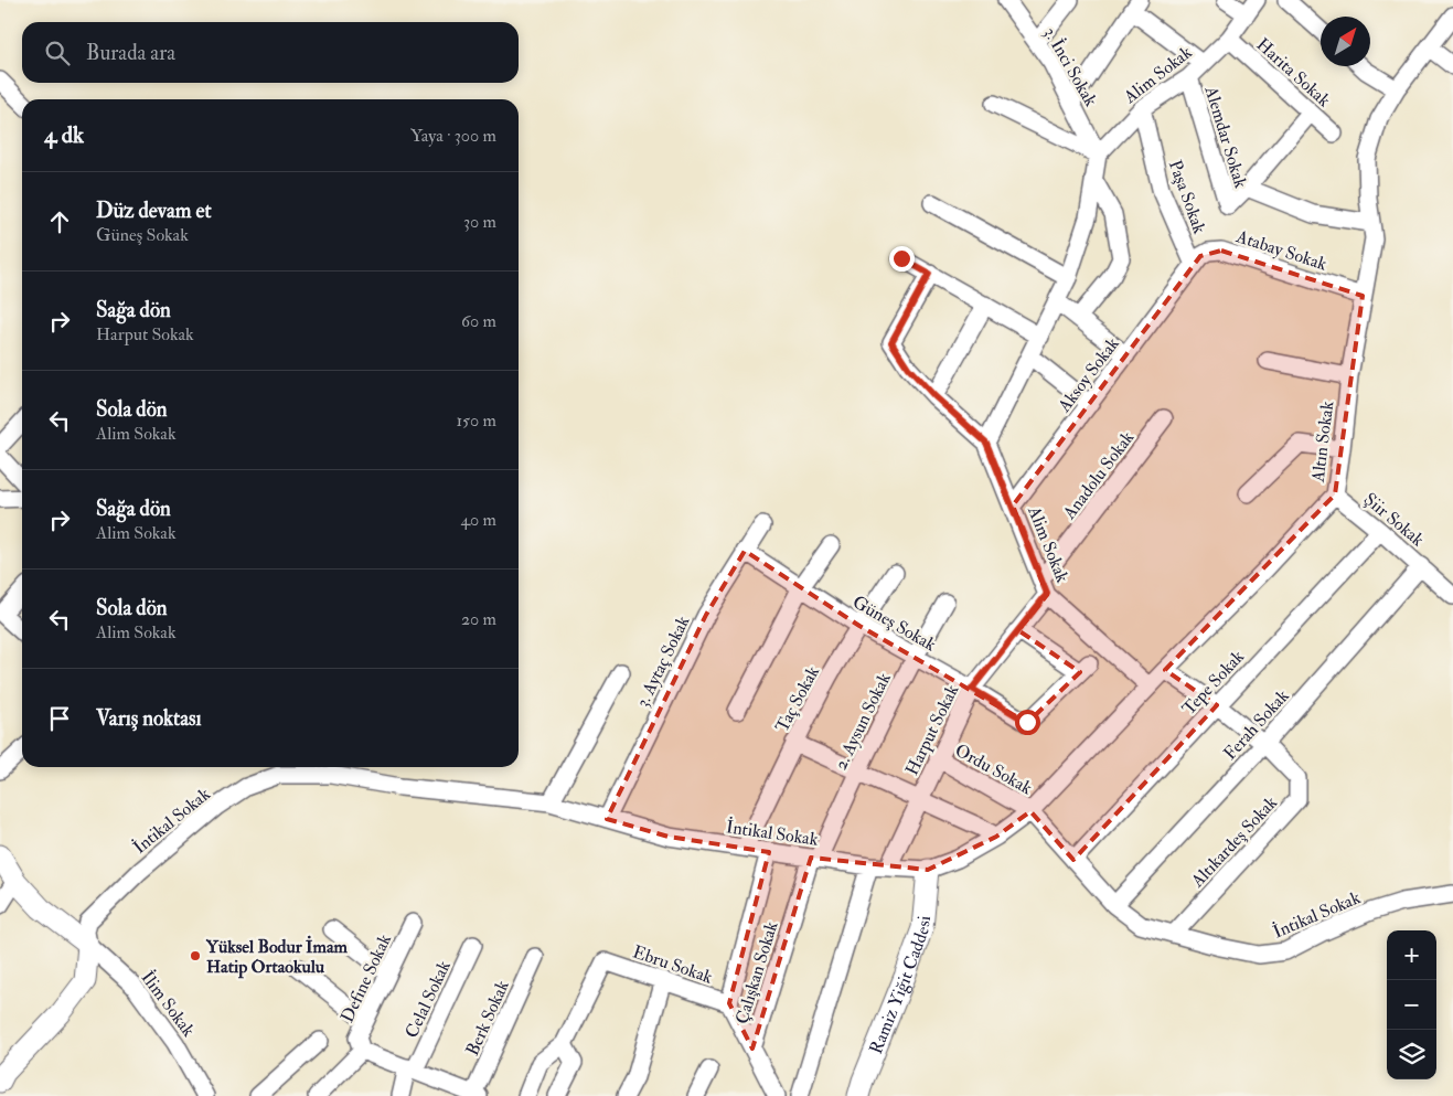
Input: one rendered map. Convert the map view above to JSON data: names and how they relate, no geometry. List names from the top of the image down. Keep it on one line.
{"streets":{"main road":["Ramiz Yiğit Caddesi"],"street":["3. İnci Sokak","Harita Sokak","Alim Sokak","Alemdar Sokak","Paşa Sokak","Atabay Sokak","Aksoy Sokak","Altın Sokak","Anadolu Sokak","Şiir Sokak","Güneş Sokak","3. Aytaç Sokak","Tepe Sokak","Taç Sokak","2. Aysun Sokak","Ferah Sokak","Harput Sokak","Ordu Sokak","İntikal Sokak","Altıkardeş Sokak","Ebru Sokak","Çalışkan Sokak","Define Sokak","Celal Sokak","İlim Sokak","Berk Sokak"]},"crossings":[["3. İnci Sokak","Alim Sokak"],["Harita Sokak","Alim Sokak"],["Alim Sokak","Alemdar Sokak"],["Alim Sokak","Paşa Sokak"],["Alim Sokak","Aksoy Sokak"],["Alim Sokak","Altın Sokak"],["Alim Sokak","Anadolu Sokak"],["Alim Sokak","Harput Sokak"],["Paşa Sokak","Atabay Sokak"],["Paşa Sokak","Aksoy Sokak"],["Atabay Sokak","Aksoy Sokak"],["Atabay Sokak","Altın Sokak"],["Altın Sokak","Şiir Sokak"],["Altın Sokak","Ordu Sokak"],["Altın Sokak","İntikal Sokak"],["Altın Sokak","Altıkardeş Sokak"],["Anadolu Sokak","Harput Sokak"],["Şiir Sokak","Tepe Sokak"],["Şiir Sokak","Ferah Sokak"],["Güneş Sokak","3. Aytaç Sokak"],["Güneş Sokak","Taç Sokak"],["Güneş Sokak","2. Aysun Sokak"],["Güneş Sokak","Harput Sokak"],["3. Aytaç Sokak","İntikal Sokak"],["Tepe Sokak","İntikal Sokak"],["Tepe Sokak","Altıkardeş Sokak"],["Taç Sokak","İntikal Sokak"],["2. Aysun Sokak","İntikal Sokak"],["2. Aysun Sokak","Çalışkan Sokak"],["Ferah Sokak","İntikal Sokak"],["Ferah Sokak","Altıkardeş Sokak"],["Harput Sokak","Ordu Sokak"],["Harput Sokak","İntikal Sokak"],["Ordu Sokak","İntikal Sokak"],["İntikal Sokak","Altıkardeş Sokak"],["İntikal Sokak","Çalışkan Sokak"],["İntikal Sokak","Ramiz Yiğit Caddesi"],["İntikal Sokak","İlim Sokak"]],"places":["Yüksel Bodur İmam Hatip Ortaokulu"],"north":"top right","page":{"search":"Burada ara","heading":["4 dk","Yaya · 300 m"],"list":[["Düz devam et","Güneş Sokak","30 m"],["Sağa dön","Harput Sokak","60 m"],["Sola dön","Alim Sokak","150 m"],["Sağa dön","Alim Sokak","40 m"],["Sola dön","Alim Sokak","20 m"],"Varış noktası"],"map_buttons":["+","−"]}}
